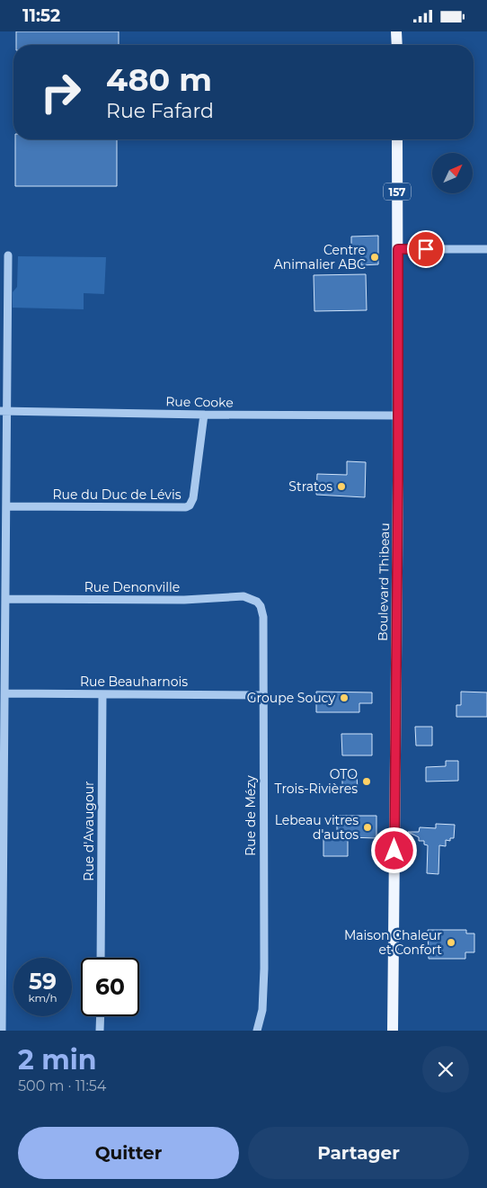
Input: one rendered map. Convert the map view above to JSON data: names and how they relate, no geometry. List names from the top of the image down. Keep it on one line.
{"streets":{"main road":["157","Boulevard Thibeau"],"street":["Rue Cooke","Rue du Duc de Lévis","Rue Denonville","Rue Beauharnois","Rue de Mézy","Rue d'Avaugour"]},"crossings":[["Rue Cooke","Rue du Duc de Lévis"],["Rue Cooke","Boulevard Thibeau"],["Rue Denonville","Rue de Mézy"],["Rue Beauharnois","Rue de Mézy"],["Rue Beauharnois","Rue d'Avaugour"]],"places":["Centre Animalier ABC","Stratos","Groupe Soucy","OTO Trois-Rivières","Lebeau vitres d'autos","Maison Chaleur et Confort"],"north":"top right","page":{"status":"11:52","turn":["480 m","Rue Fafard"],"speed":"59 km/h","limit":"60","heading":["2 min","500 m · 11:54"],"buttons":["Quitter","Partager"]}}
